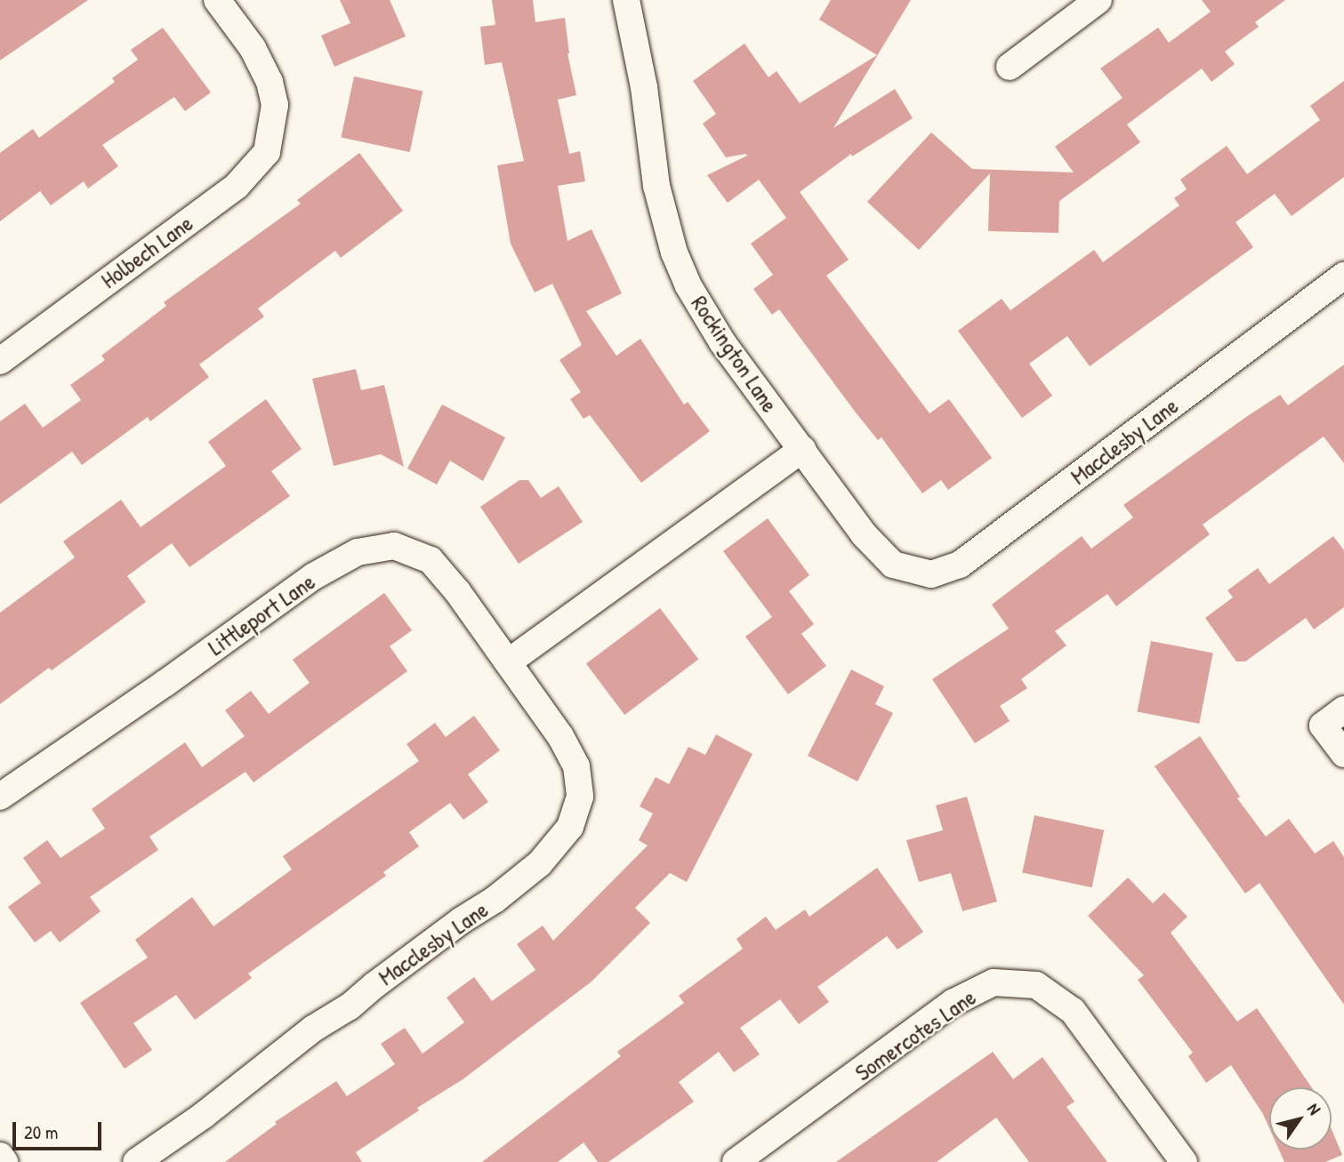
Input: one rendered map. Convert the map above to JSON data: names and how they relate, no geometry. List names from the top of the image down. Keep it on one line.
{"streets":{"street":["Holbech Lane","Rockington Lane","Macclesby Lane","Littleport Lane","Somercotes Lane"]},"crossings":[["Rockington Lane","Macclesby Lane"],["Macclesby Lane","Littleport Lane"]],"scale_bar":"20 m","north":"top right"}
